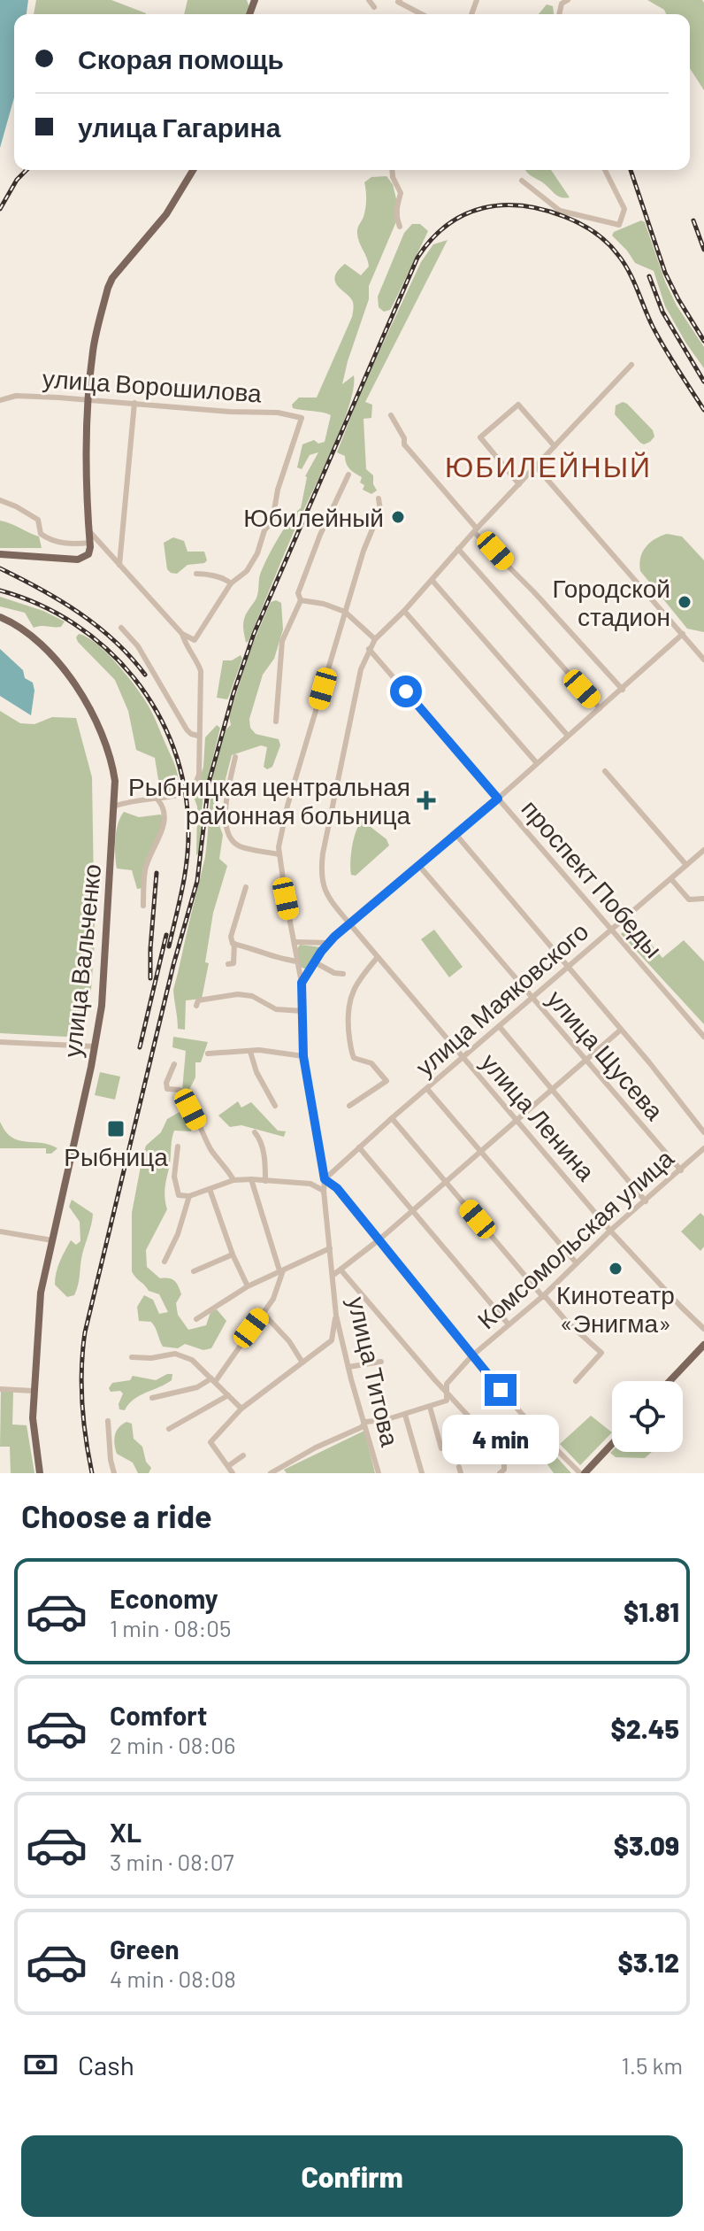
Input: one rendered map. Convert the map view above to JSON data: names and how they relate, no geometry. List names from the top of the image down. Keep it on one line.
{"streets":{"main road":["улица Вальченко"],"street":["улица Ворошилова","проспект Победы","улица Маяковского","улица Щусева","улица Ленина","Комсомольская улица","улица Титова"]},"crossings":[["проспект Победы","улица Маяковского"],["проспект Победы","улица Ленина"],["улица Маяковского","улица Щусева"],["улица Маяковского","улица Ленина"],["улица Маяковского","улица Титова"],["улица Щусева","Комсомольская улица"],["улица Ленина","Комсомольская улица"]],"districts":["ЮБИЛЕЙНЫЙ"],"places":{"other":["Юбилейный","Городской стадион","Кинотеатр «Энигма»"],"health":["Рыбницкая центральная районная больница"],"transit":["Рыбница"]},"page":{"banner":["Скорая помощь","улица Гагарина"],"bubble":"4 min","heading":"Choose a ride","list":[{"name":"Economy","note":"1 min · 08:05","value":"$1.81"},{"name":"Comfort","note":"2 min · 08:06","value":"$2.45"},{"name":"XL","note":"3 min · 08:07","value":"$3.09"},{"name":"Green","note":"4 min · 08:08","value":"$3.12"}],"pay":["Cash","1.5 km"],"buttons":"Confirm"}}
